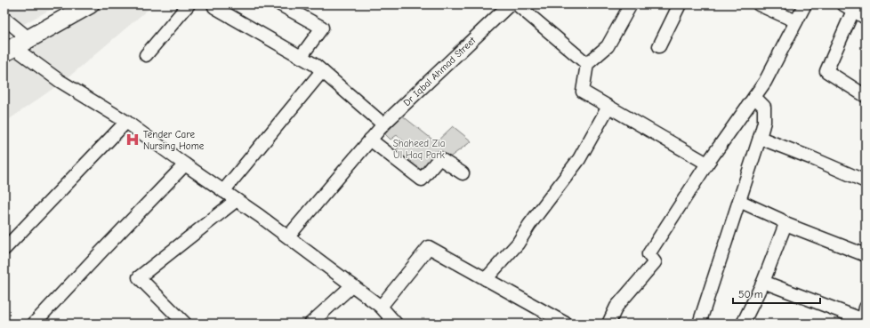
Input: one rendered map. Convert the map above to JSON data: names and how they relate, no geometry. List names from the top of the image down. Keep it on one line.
{"streets":{"street":["Dr Iqbal Ahmad Street"]},"parks":["Shaheed Zia Ul Haq Park"],"places":{"hospital":["Tender Care Nursing Home"]},"scale_bar":"50 m"}
